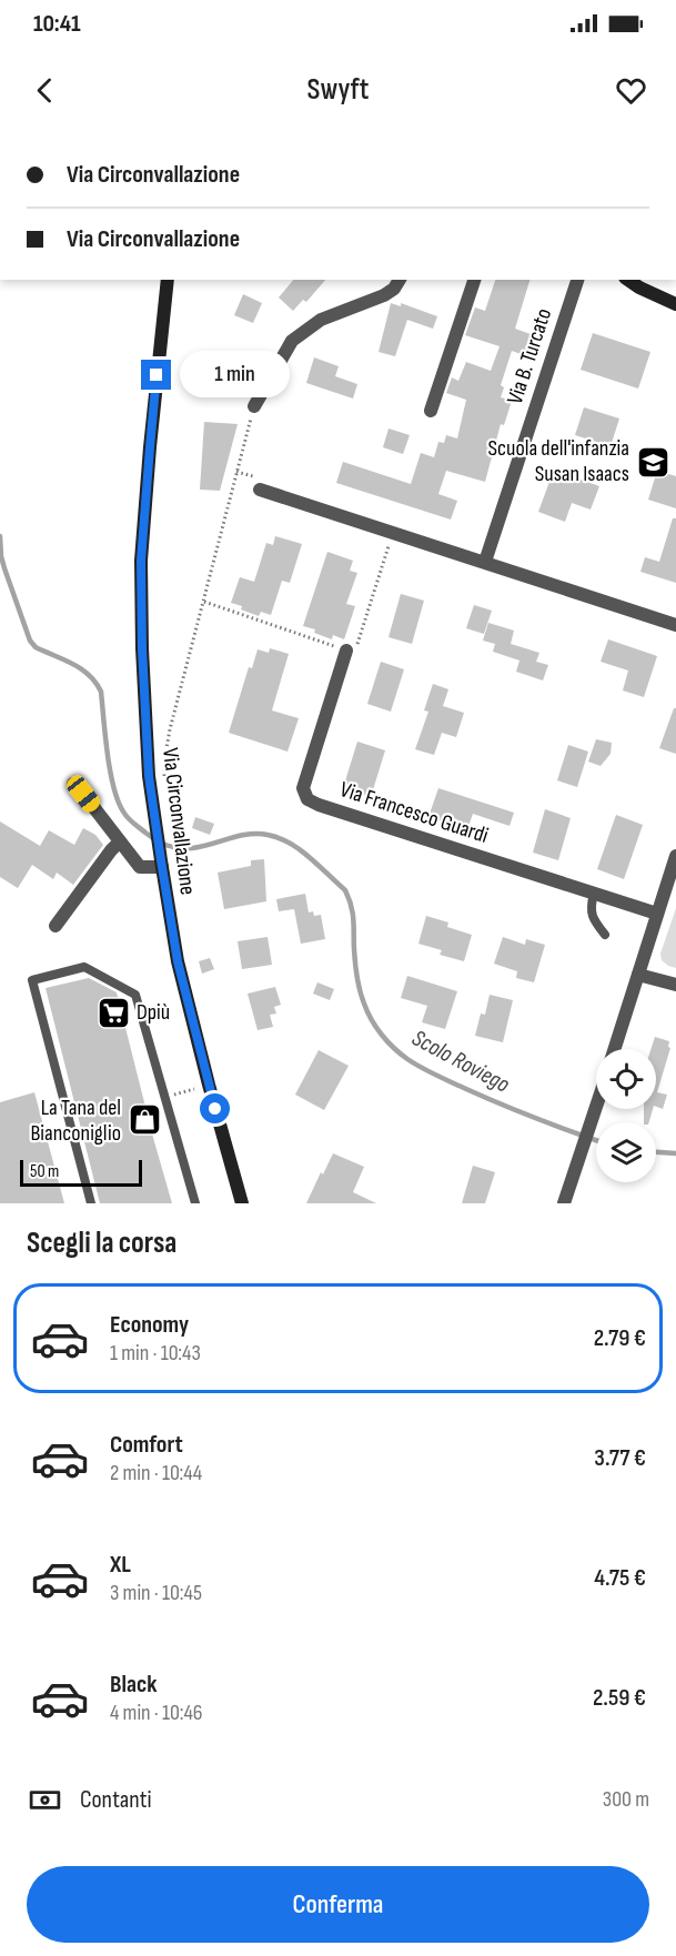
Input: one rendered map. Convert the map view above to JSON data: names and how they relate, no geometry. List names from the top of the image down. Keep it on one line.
{"streets":{"main road":["Via Circonvallazione"],"street":["Via B. Turcato","Via Francesco Guardi"]},"water":["Scolo Roviego"],"places":{"school or university":["Scuola dell'infanzia Susan Isaacs"],"supermarket":["Dpiù"],"shop":["La Tana del Bianconiglio"]},"scale_bar":"50 m","page":{"status":"10:41","header":"Swyft","banner":["Via Circonvallazione","Via Circonvallazione"],"bubble":"1 min","scale":"50 m","heading":"Scegli la corsa","list":[{"name":"Economy","note":"1 min · 10:43","value":"2.79 €"},{"name":"Comfort","note":"2 min · 10:44","value":"3.77 €"},{"name":"XL","note":"3 min · 10:45","value":"4.75 €"},{"name":"Black","note":"4 min · 10:46","value":"2.59 €"}],"pay":["Contanti","300 m"],"buttons":"Conferma"}}
